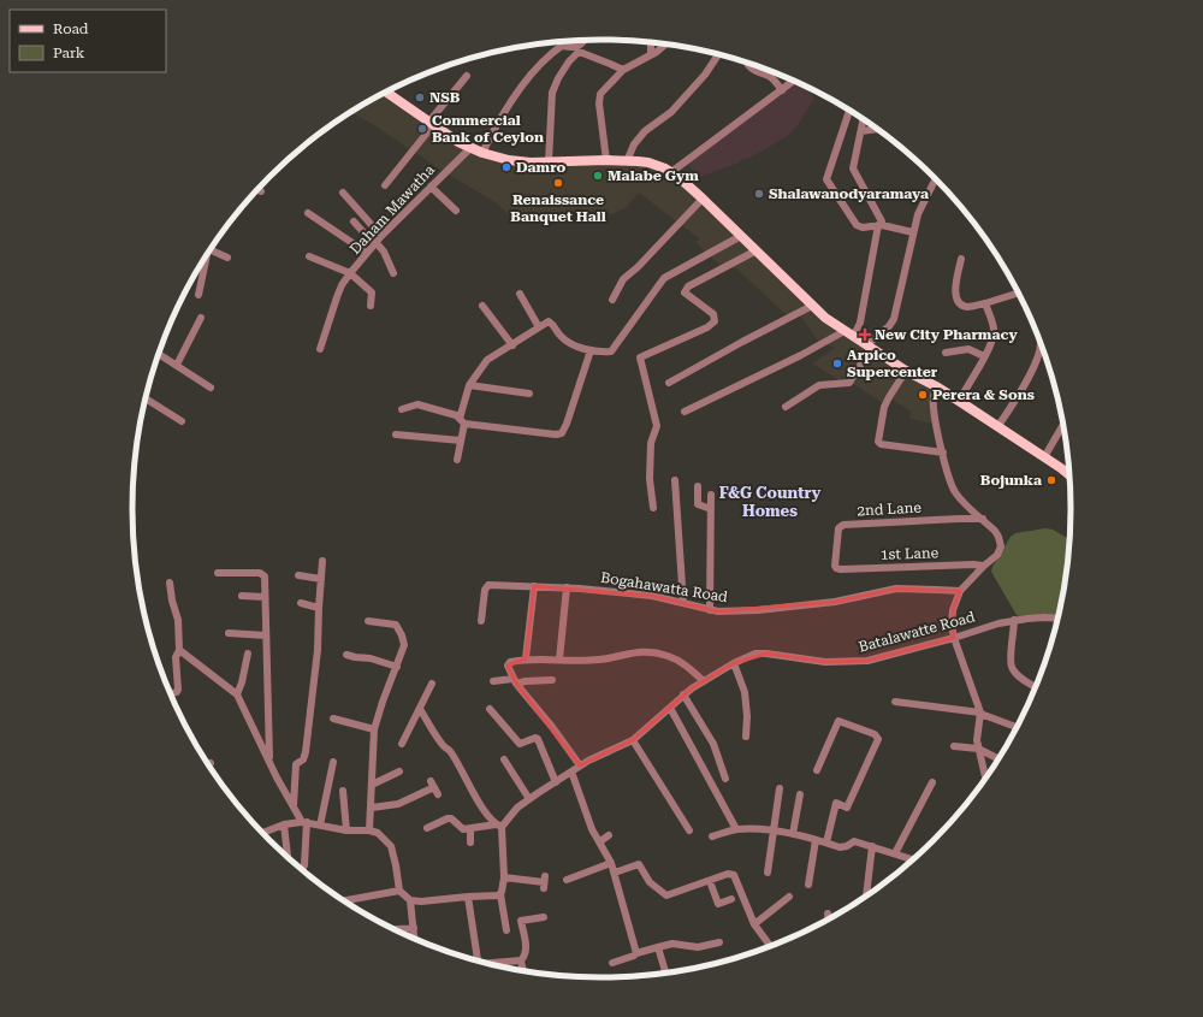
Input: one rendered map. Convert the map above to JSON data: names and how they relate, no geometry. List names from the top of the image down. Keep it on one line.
{"streets":{"street":["Daham Mawatha","2nd Lane","1st Lane","Bogahawatta Road","Batalawatte Road"]},"crossings":[["2nd Lane","1st Lane"]],"districts":["F&G Country Homes"],"places":{"other":["NSB","Commercial Bank of Ceylon","Damro","Malabe Gym","Renaissance Banquet Hall","Shalawanodyaramaya","Arpico Supercenter","Perera & Sons","Bojunka"],"health":["New City Pharmacy"]},"legend":["Road","Park"]}
